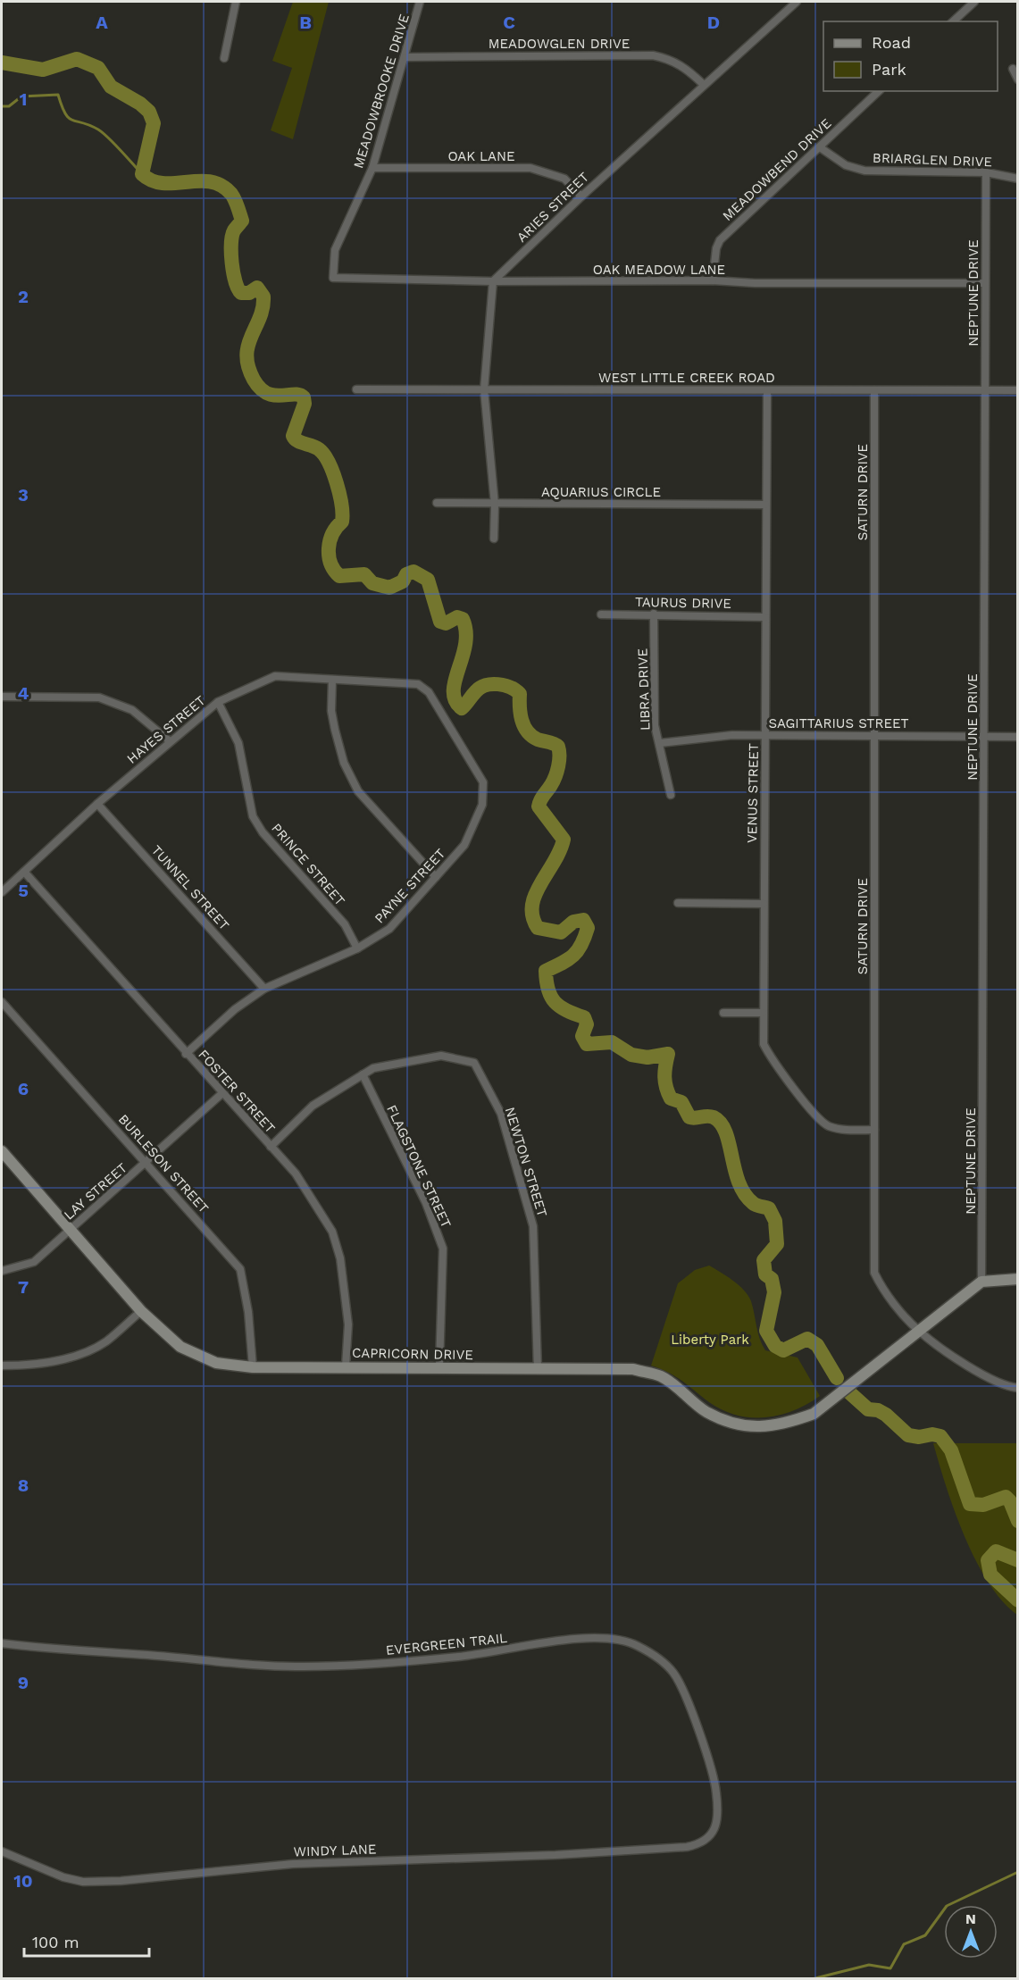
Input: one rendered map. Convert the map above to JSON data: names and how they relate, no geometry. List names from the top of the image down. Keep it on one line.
{"streets":{"street":["MEADOWGLEN DRIVE","MEADOWBROOKE DRIVE","OAK LANE","BRIARGLEN DRIVE","MEADOWBEND DRIVE","ARIES STREET","OAK MEADOW LANE","NEPTUNE DRIVE","WEST LITTLE CREEK ROAD","AQUARIUS CIRCLE","SATURN DRIVE","TAURUS DRIVE","LIBRA DRIVE","SAGITTARIUS STREET","HAYES STREET","VENUS STREET","PRINCE STREET","PAYNE STREET","TUNNEL STREET","FOSTER STREET","NEWTON STREET","BURLESON STREET","FLAGSTONE STREET","LAY STREET","CAPRICORN DRIVE","EVERGREEN TRAIL","WINDY LANE"]},"crossings":[["MEADOWGLEN DRIVE","MEADOWBROOKE DRIVE"],["MEADOWGLEN DRIVE","ARIES STREET"],["MEADOWBROOKE DRIVE","OAK LANE"],["MEADOWBROOKE DRIVE","OAK MEADOW LANE"],["OAK LANE","ARIES STREET"],["BRIARGLEN DRIVE","MEADOWBEND DRIVE"],["BRIARGLEN DRIVE","NEPTUNE DRIVE"],["MEADOWBEND DRIVE","OAK MEADOW LANE"],["ARIES STREET","OAK MEADOW LANE"],["OAK MEADOW LANE","NEPTUNE DRIVE"],["NEPTUNE DRIVE","WEST LITTLE CREEK ROAD"],["NEPTUNE DRIVE","SAGITTARIUS STREET"],["NEPTUNE DRIVE","CAPRICORN DRIVE"],["WEST LITTLE CREEK ROAD","SATURN DRIVE"],["WEST LITTLE CREEK ROAD","VENUS STREET"],["AQUARIUS CIRCLE","VENUS STREET"],["SATURN DRIVE","SAGITTARIUS STREET"],["SATURN DRIVE","VENUS STREET"],["SATURN DRIVE","CAPRICORN DRIVE"],["TAURUS DRIVE","LIBRA DRIVE"],["TAURUS DRIVE","VENUS STREET"],["LIBRA DRIVE","SAGITTARIUS STREET"],["SAGITTARIUS STREET","VENUS STREET"],["HAYES STREET","PRINCE STREET"],["HAYES STREET","PAYNE STREET"],["HAYES STREET","TUNNEL STREET"],["HAYES STREET","FOSTER STREET"],["PRINCE STREET","PAYNE STREET"],["PAYNE STREET","TUNNEL STREET"],["PAYNE STREET","FOSTER STREET"],["FOSTER STREET","LAY STREET"],["FOSTER STREET","CAPRICORN DRIVE"],["NEWTON STREET","FLAGSTONE STREET"],["NEWTON STREET","CAPRICORN DRIVE"],["BURLESON STREET","LAY STREET"],["BURLESON STREET","CAPRICORN DRIVE"],["FLAGSTONE STREET","CAPRICORN DRIVE"],["LAY STREET","CAPRICORN DRIVE"],["EVERGREEN TRAIL","WINDY LANE"]],"parks":["Liberty Park"],"legend":["Road","Park"],"scale_bar":"100 m","north":"top","grid":{"columns":["A","B","C","D"],"rows":["1","2","3","4","5","6","7","8","9","10"]}}
